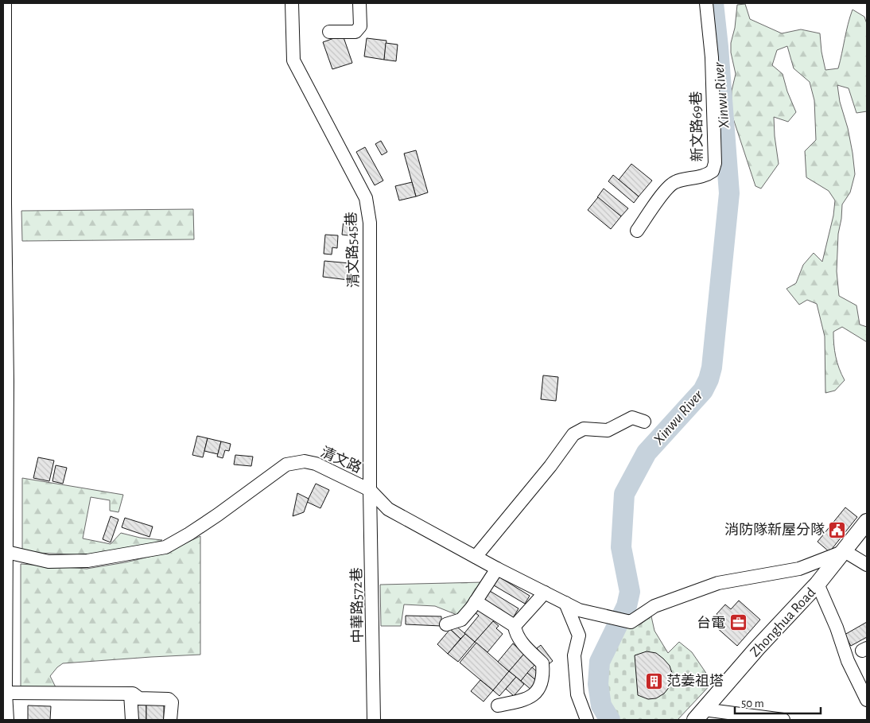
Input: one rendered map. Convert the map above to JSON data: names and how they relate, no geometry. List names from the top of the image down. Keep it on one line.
{"streets":{"main road":["Zhonghua Road"],"street":["新文路69巷","清文路545巷","清文路","中華路572巷"]},"crossings":[["清文路545巷","清文路"],["清文路545巷","中華路572巷"],["清文路","中華路572巷"],["清文路","Zhonghua Road"]],"water":["Xinwu River"],"places":{"public building":["消防隊新屋分隊"],"office":["台電"],"building":["范姜祖塔"]},"scale_bar":"50 m"}
